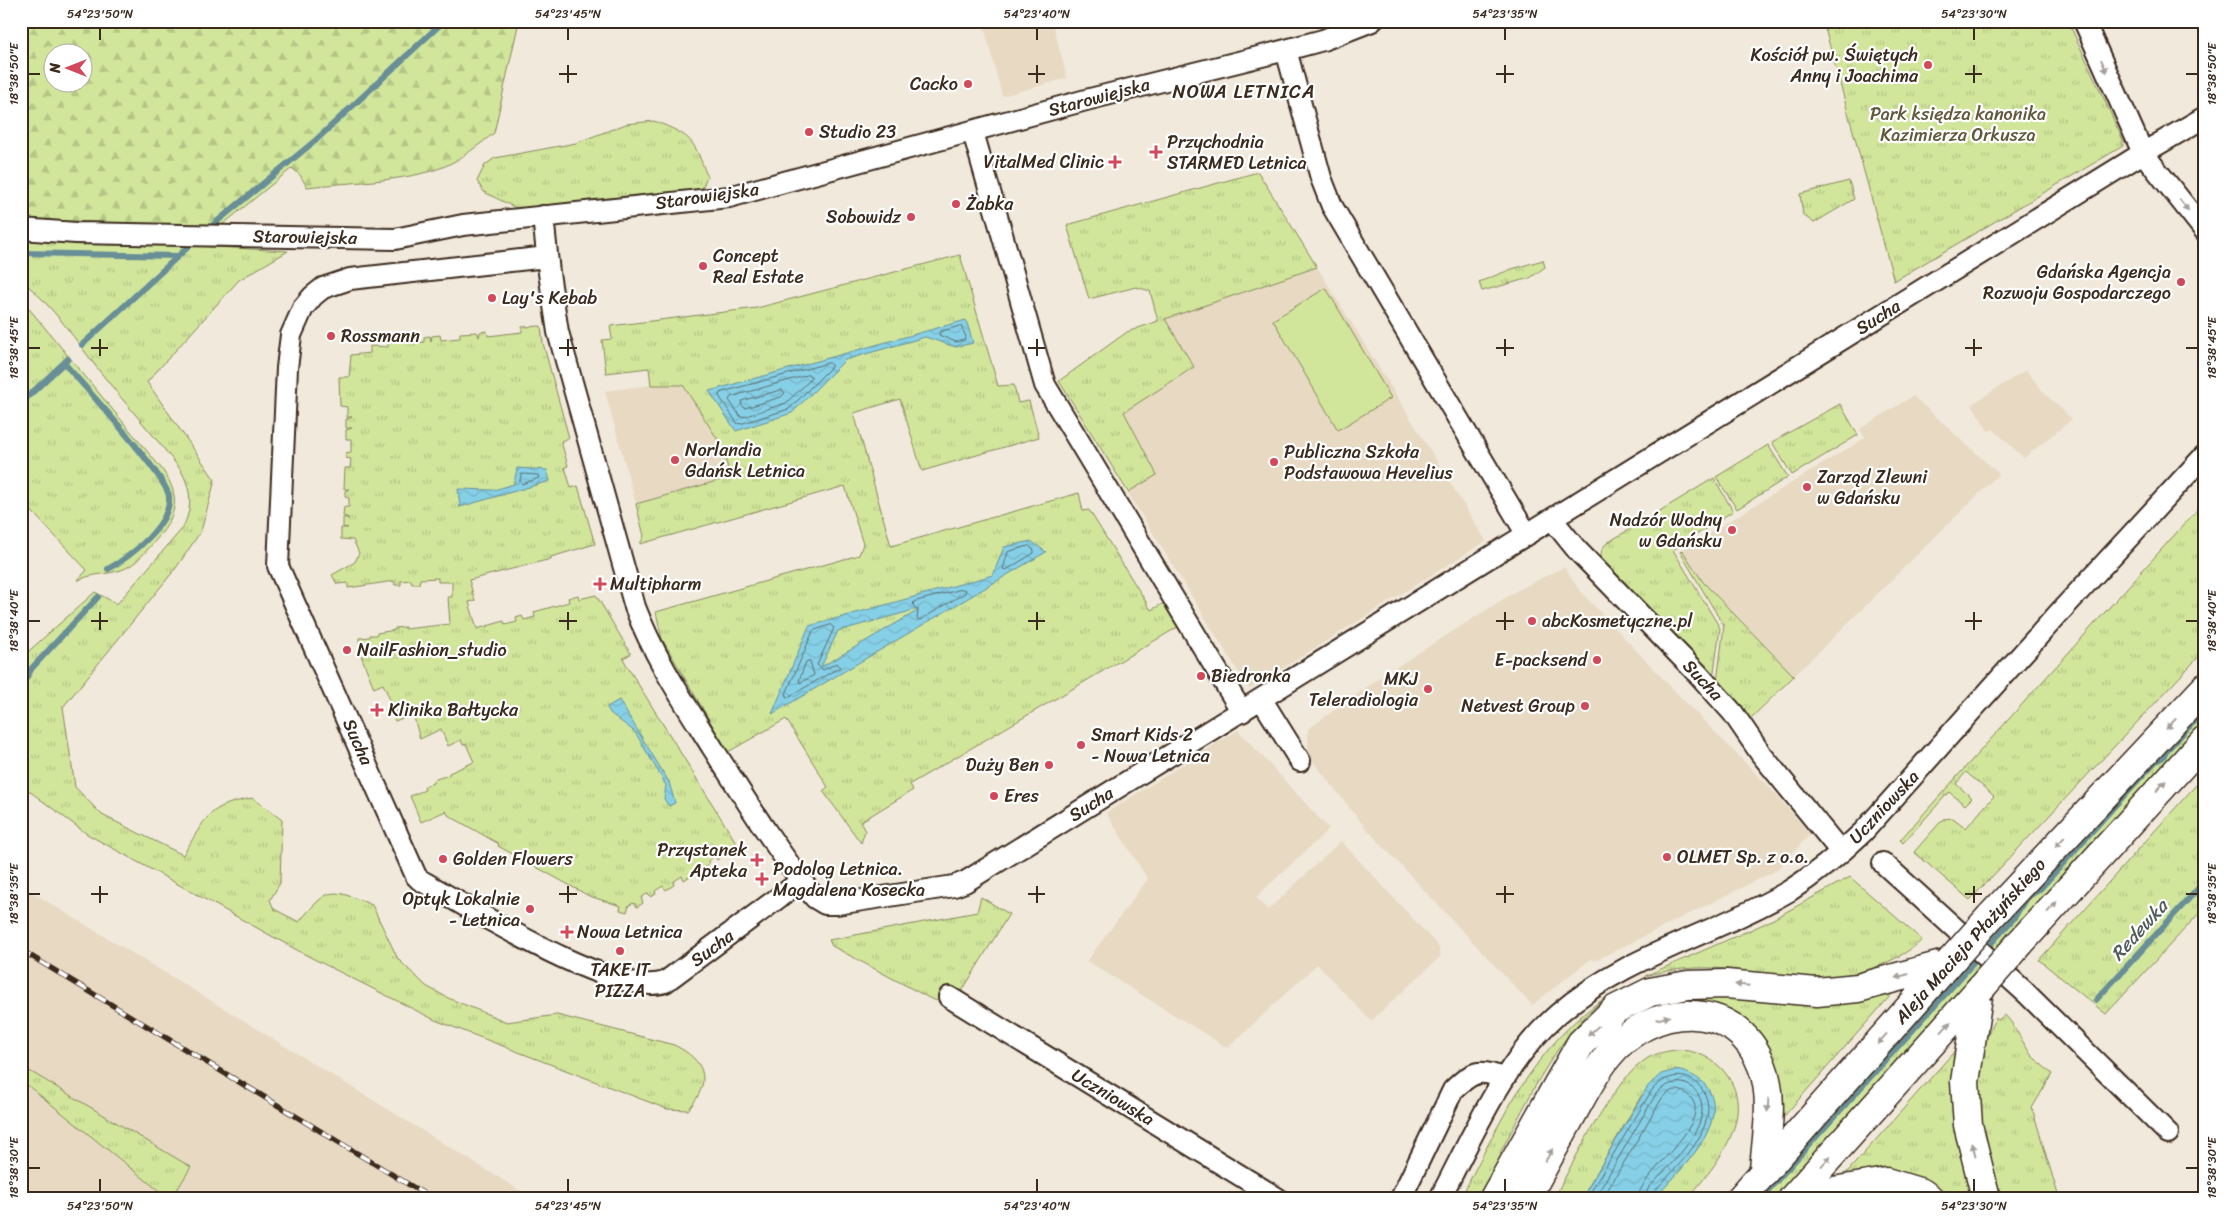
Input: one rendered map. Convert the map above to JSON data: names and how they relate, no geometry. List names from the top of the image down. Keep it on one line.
{"streets":{"main road":["Aleja Macieja Płażyńskiego"],"street":["Starowiejska","Sucha","Uczniowska"]},"crossings":[["Sucha","Uczniowska"]],"districts":["NOWA LETNICA"],"water":["Redewka"],"parks":["Park księdza kanonika Kazimierza Orkusza"],"places":{"other":["Kościół pw. Świętych Anny i Joachima","Cacko","Studio 23","Żabka","Sobowidz","Concept Real Estate","Gdańska Agencja Rozwoju Gospodarczego","Lay's Kebab","Rossmann","Norlandia Gdańsk Letnica","Publiczna Szkoła Podstawowa Hevelius","Zarząd Zlewni w Gdańsku","Nadzór Wodny w Gdańsku","abcKosmetyczne.pl","NailFashion_studio","E-packsend","Biedronka","MKJ Teleradiologia","Netvest Group","Smart Kids 2 - Nowa Letnica","Duży Ben","Eres","OLMET Sp. z o.o.","Golden Flowers","Optyk Lokalnie - Letnica","TAKE IT PIZZA"],"health":["Przychodnia STARMED Letnica","VitalMed Clinic","Multipharm","Klinika Bałtycka","Przystanek Apteka","Podolog Letnica. Magdalena Kosecka","Nowa Letnica"]},"north":"left","coordinates":["54°23'50\"N","54°23'45\"N","54°23'40\"N","54°23'35\"N","54°23'30\"N","18°38'50\"E","18°38'45\"E","18°38'40\"E","18°38'35\"E","18°38'30\"E"]}
